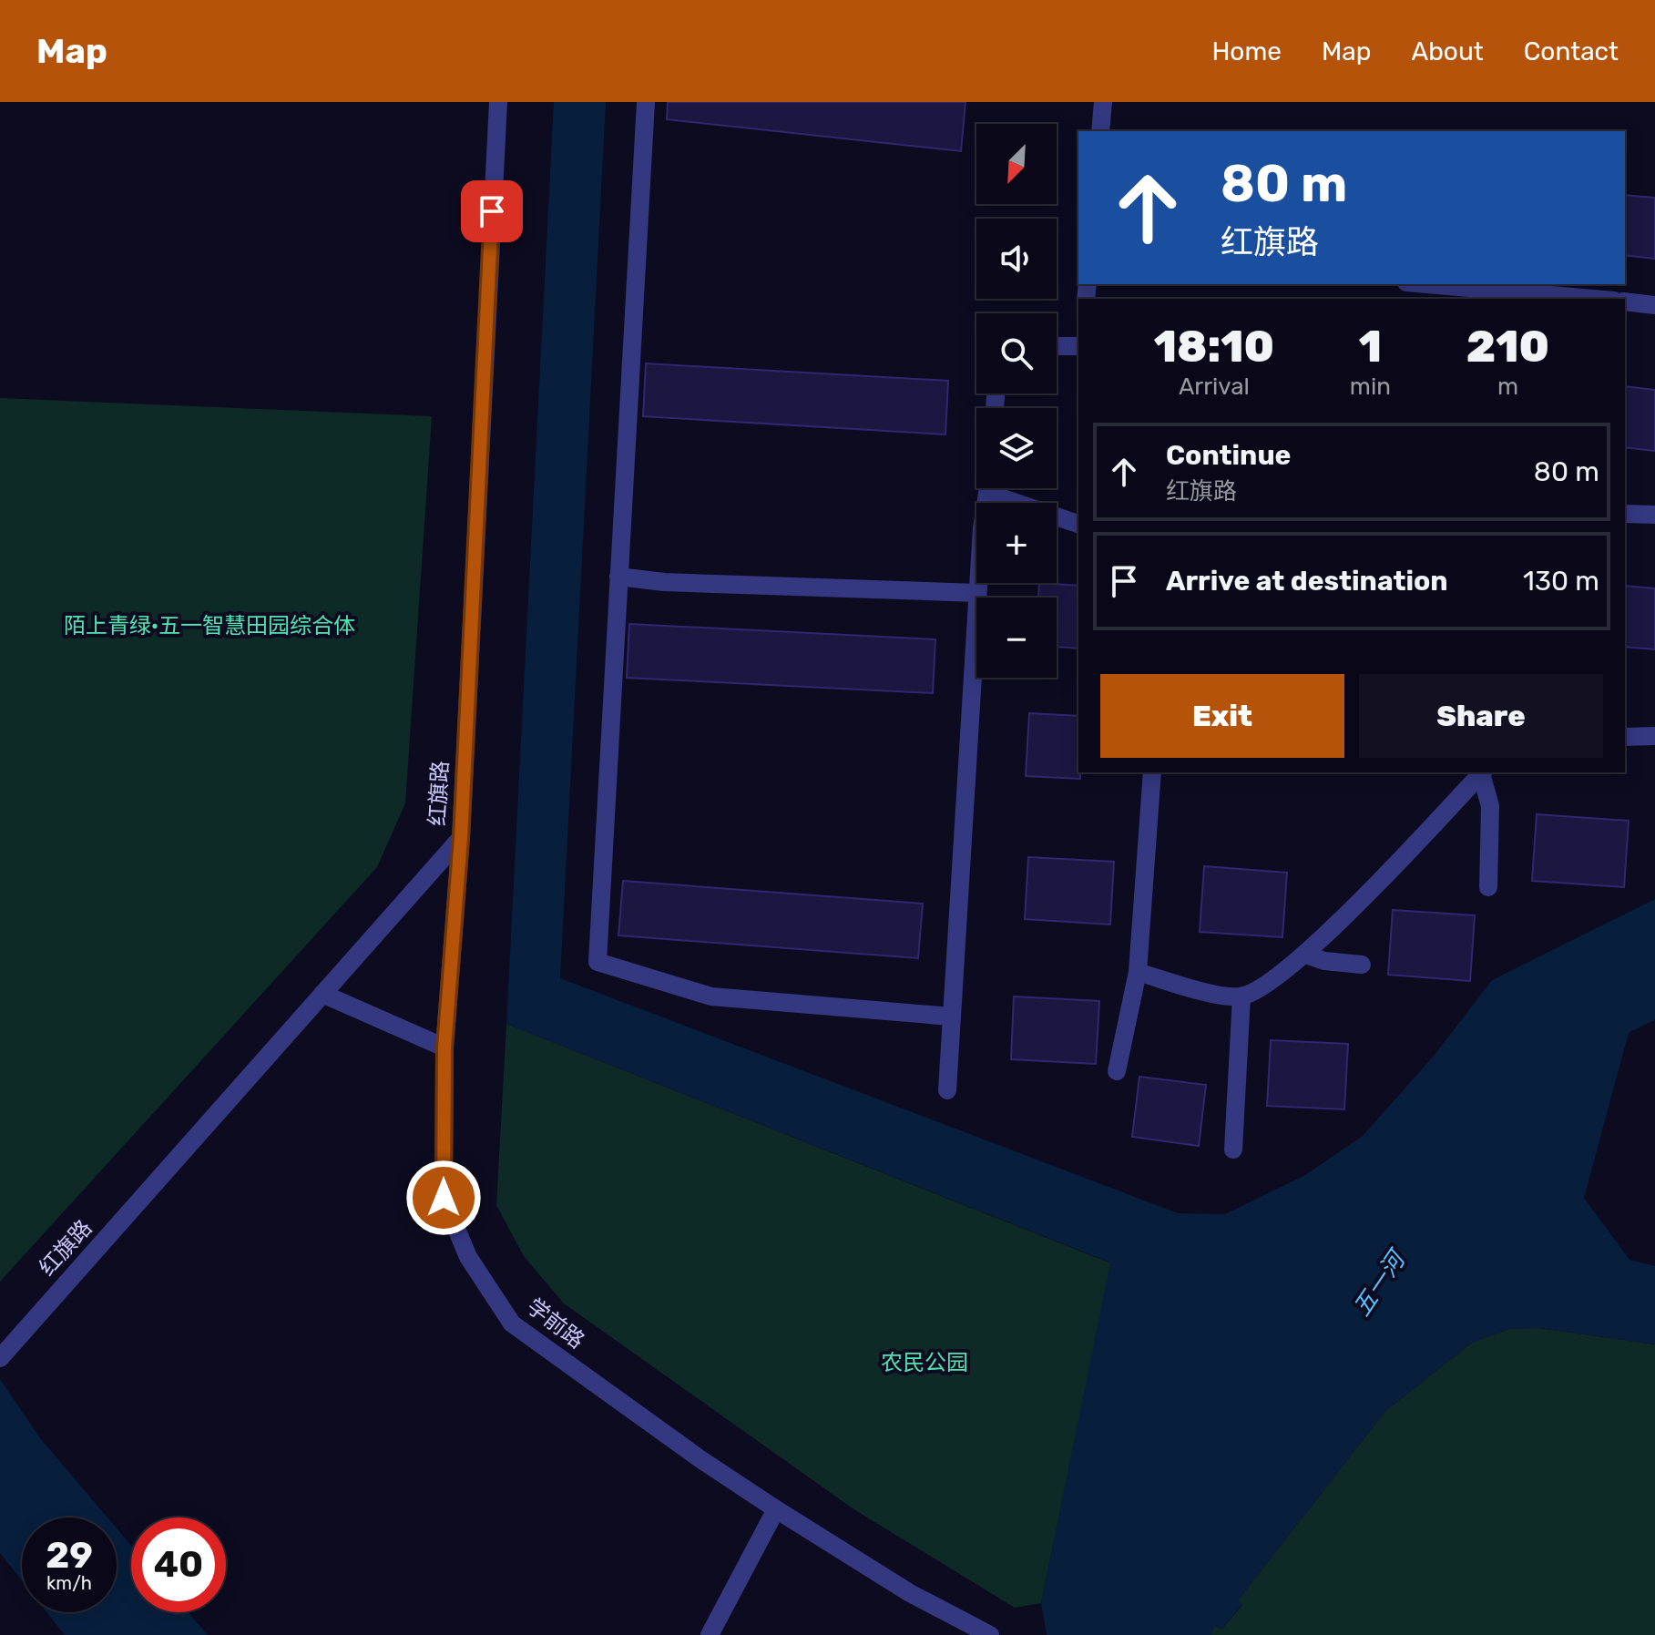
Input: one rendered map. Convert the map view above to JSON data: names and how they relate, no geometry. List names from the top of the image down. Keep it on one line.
{"streets":{"street":["红旗路","学前路"]},"crossings":[["红旗路","学前路"]],"water":["五一河"],"parks":["陌上青绿·五一智慧田园综合体","农民公园"],"north":"bottom left","page":{"header":"Map","nav":["Home","Map","About","Contact"],"map_buttons":["+","−"],"turn":["80 m","红旗路"],"eta":["18:10","Arrival","1","min","210","m"],"list":[{"name":"Continue","note":"红旗路","value":"80 m"},{"name":"Arrive at destination","value":"130 m"}],"buttons":["Exit","Share"],"speed":"29 km/h","limit":"40"}}
